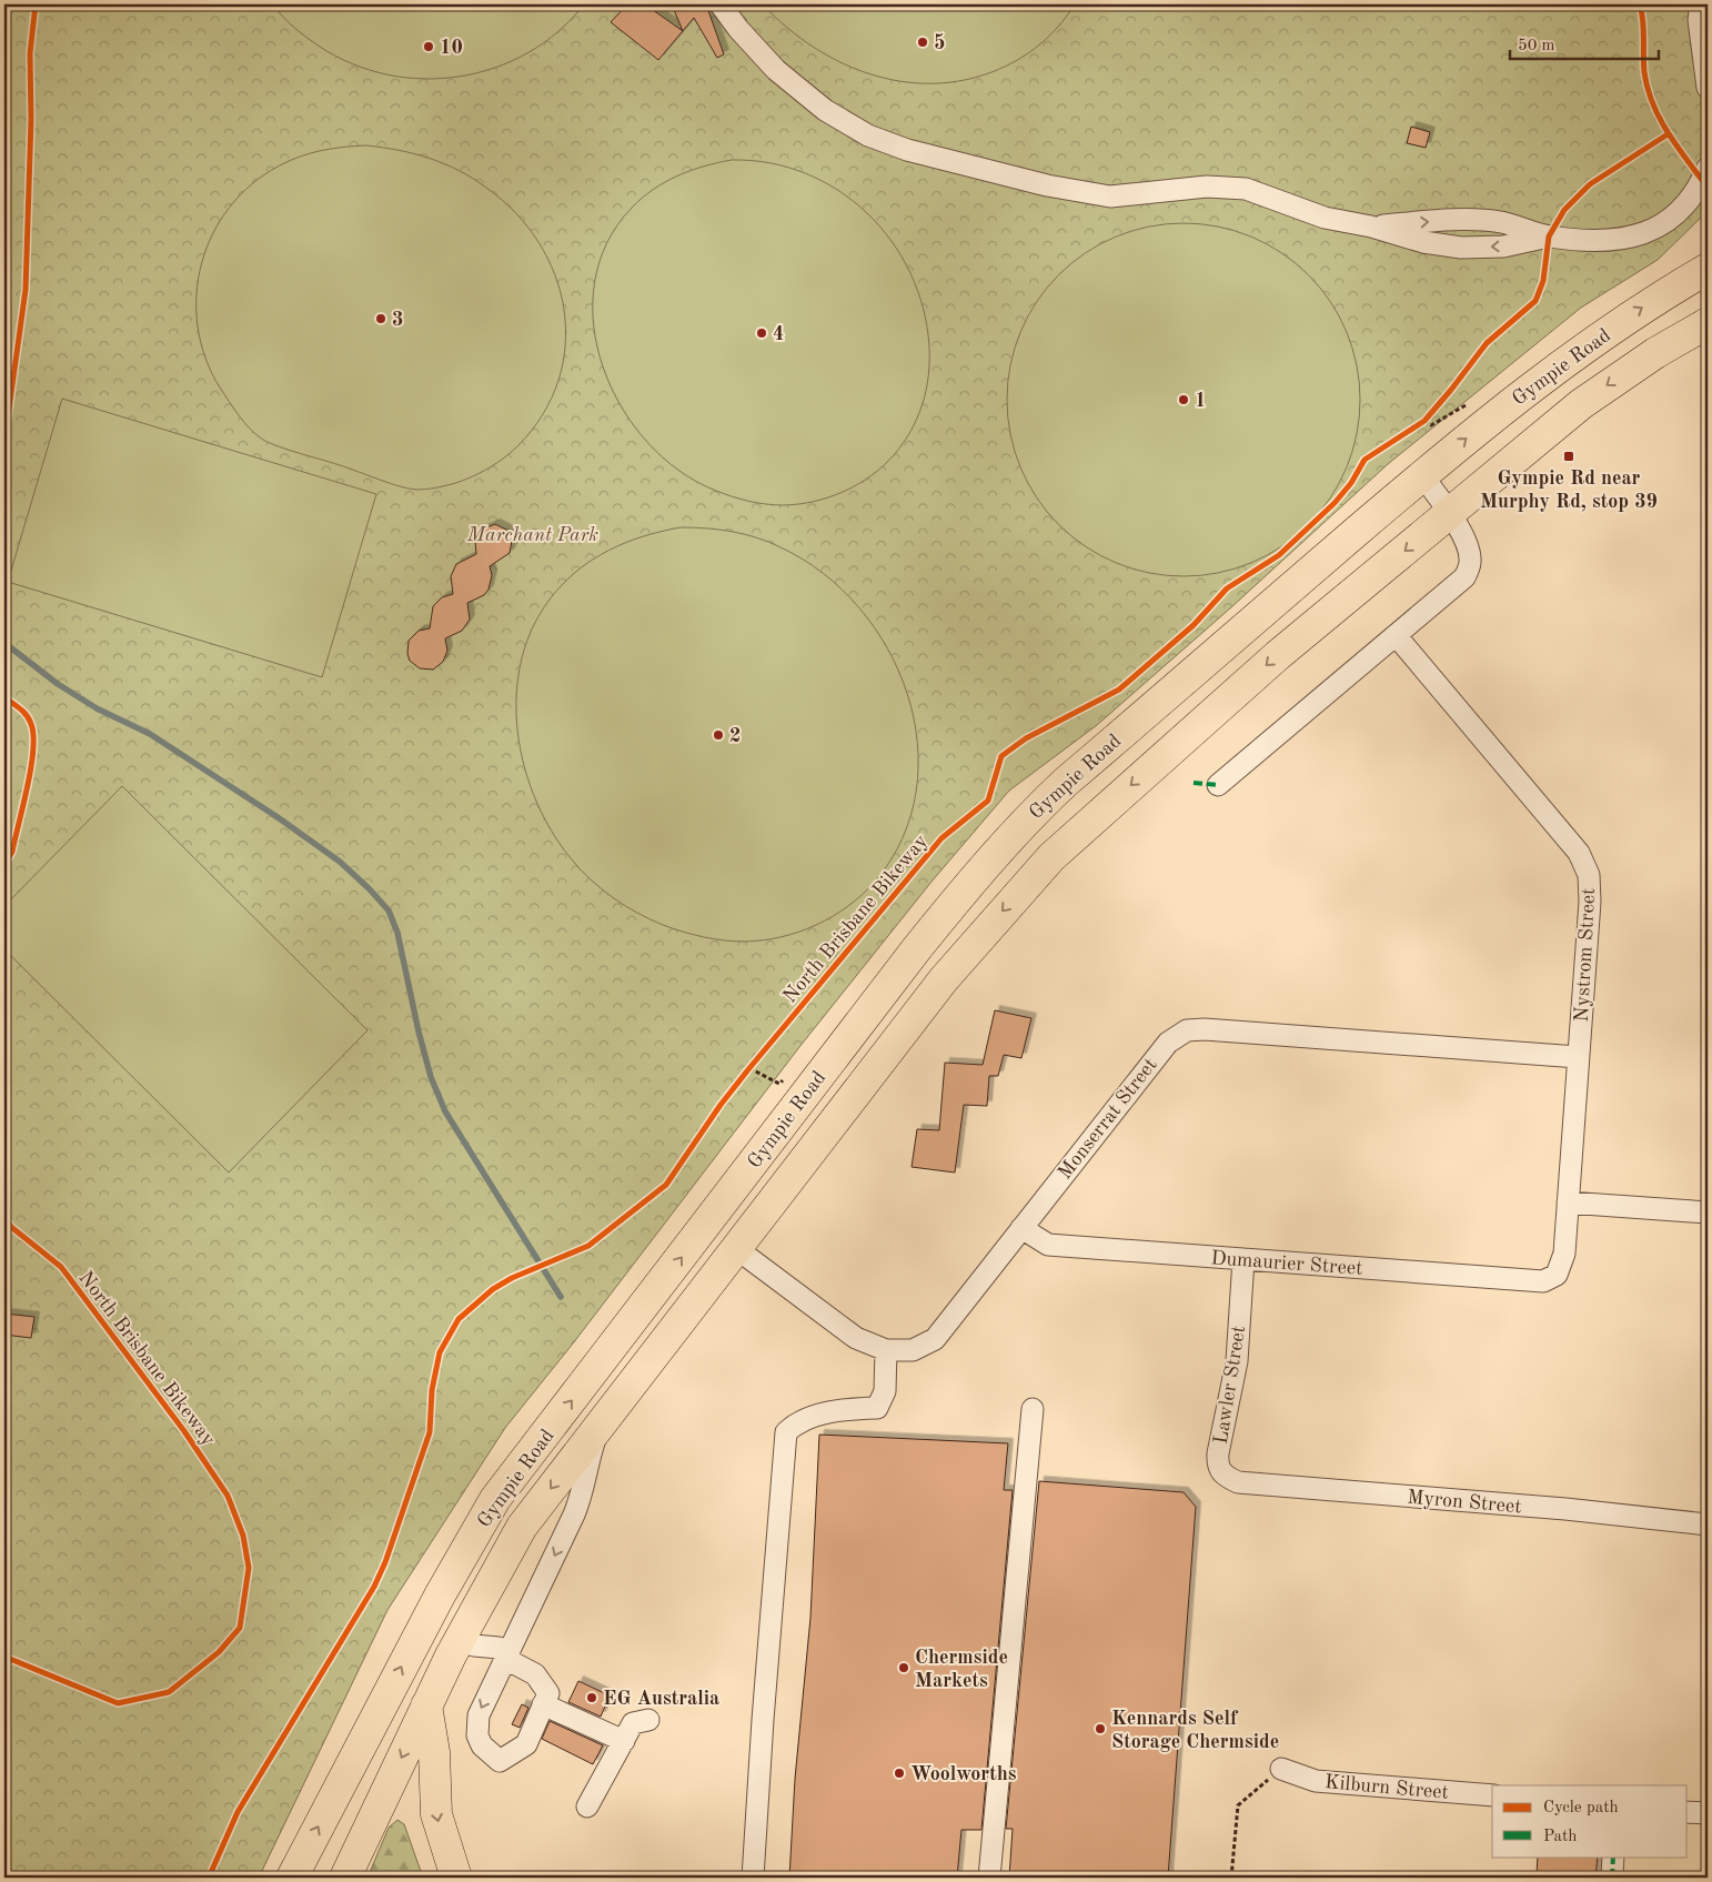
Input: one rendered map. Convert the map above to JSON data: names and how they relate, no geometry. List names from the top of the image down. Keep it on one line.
{"streets":{"highway":["Gympie Road"],"street":["Nystrom Street","Monserrat Street","Dumaurier Street","Lawler Street","Myron Street","Kilburn Street"],"cycle path":["North Brisbane Bikeway"]},"crossings":[["Gympie Road","Monserrat Street"],["Nystrom Street","Monserrat Street"],["Nystrom Street","Dumaurier Street"],["Monserrat Street","Dumaurier Street"],["Dumaurier Street","Lawler Street"],["Lawler Street","Myron Street"]],"parks":["Marchant Park"],"places":{"other":["5","10","3","4","1","2","Chermside Markets","EG Australia","Kennards Self Storage Chermside","Woolworths"],"transit":["Gympie Rd near Murphy Rd, stop 39"]},"legend":["Cycle path","Path"],"scale_bar":"50 m"}
